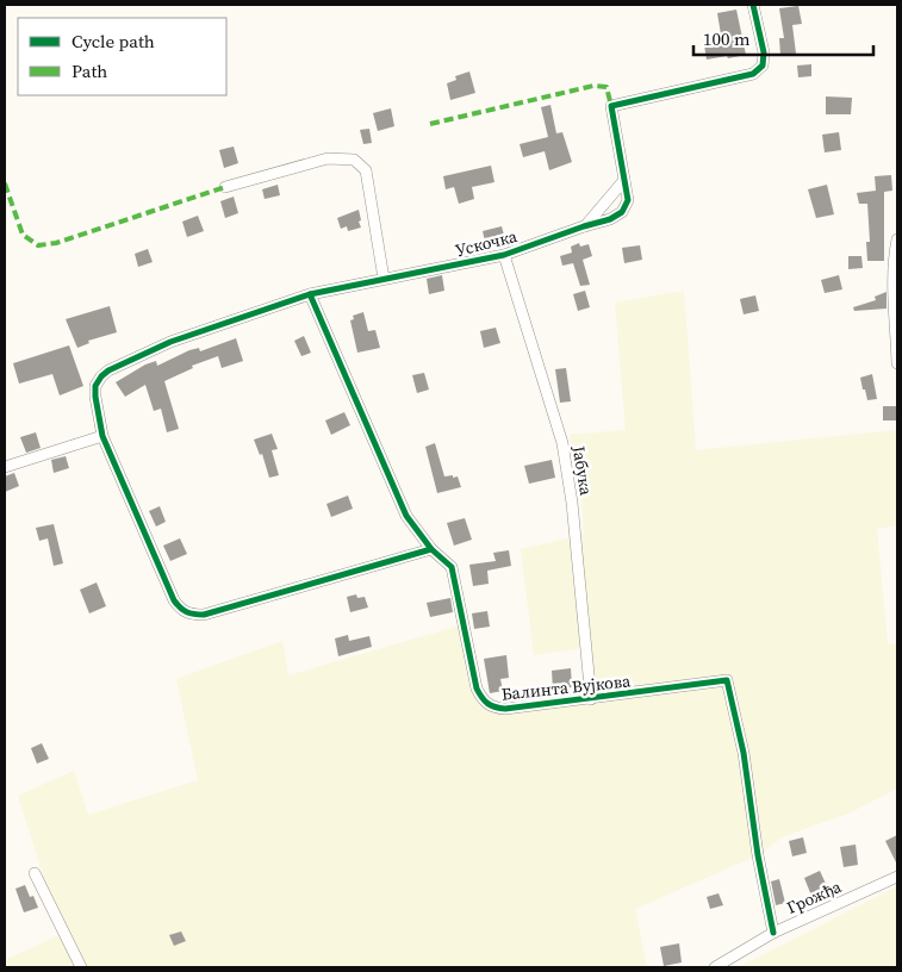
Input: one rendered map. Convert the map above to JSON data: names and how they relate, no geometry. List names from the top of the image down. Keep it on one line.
{"streets":{"street":["Ускочка","Јабука","Балинта Вујкова","Грожђа"]},"crossings":[["Ускочка","Јабука"],["Јабука","Балинта Вујкова"],["Балинта Вујкова","Грожђа"]],"legend":["Cycle path","Path"],"scale_bar":"100 m"}
